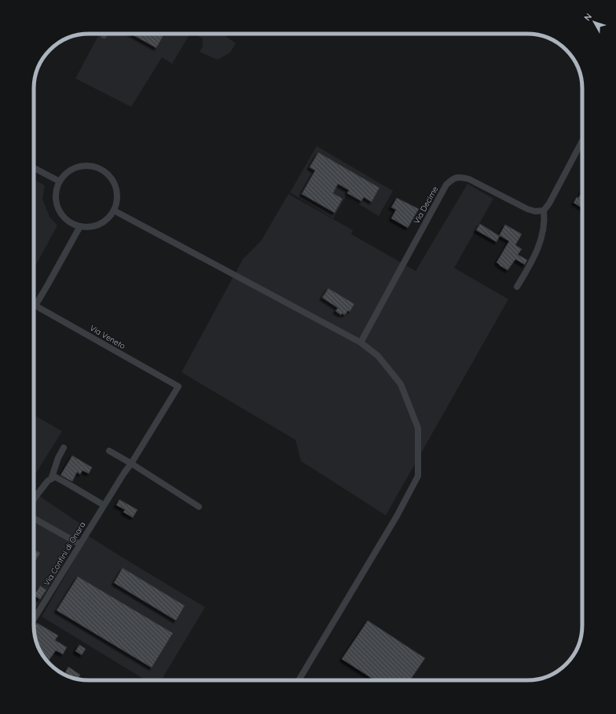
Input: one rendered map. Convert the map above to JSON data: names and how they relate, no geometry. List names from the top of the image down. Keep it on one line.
{"streets":{"street":["Via Decime","Via Veneto","Via Confini di Onara"]},"crossings":[["Via Veneto","Via Confini di Onara"]],"north":"top left"}
